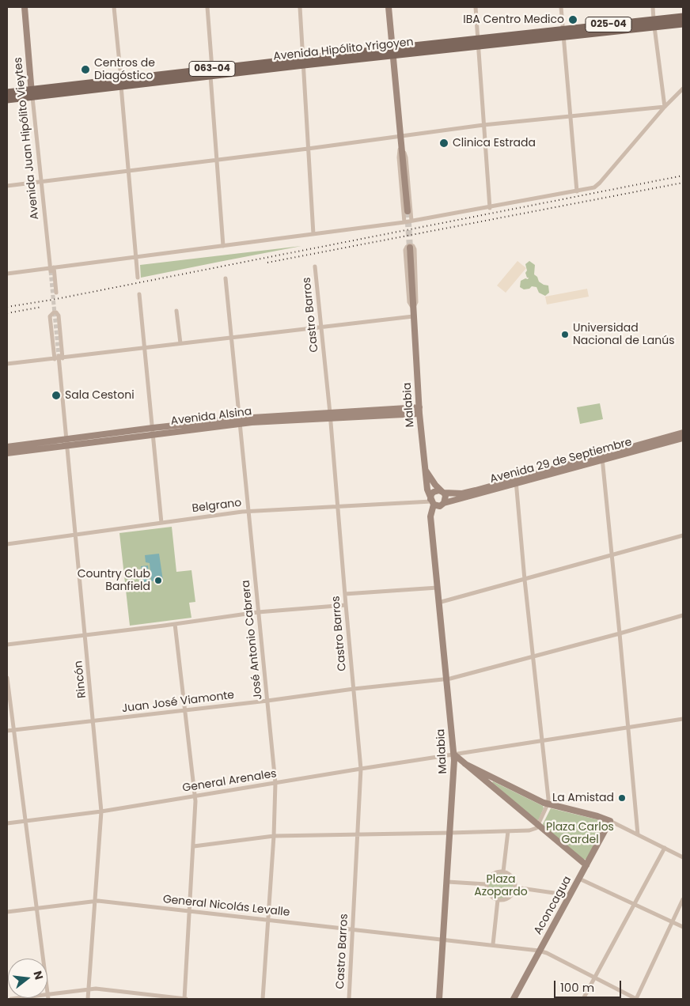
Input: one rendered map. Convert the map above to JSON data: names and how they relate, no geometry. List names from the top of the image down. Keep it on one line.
{"streets":{"main road":["025-04","Avenida Hipólito Yrigoyen","063-04","Avenida Juan Hipólito Vieytes","Malabia","Avenida Alsina","Avenida 29 de Septiembre","Aconcagua"],"street":["Castro Barros","Belgrano","José Antonio Cabrera","Rincón","Juan José Viamonte","General Arenales","General Nicolás Levalle"]},"crossings":[["Avenida Hipólito Yrigoyen","Avenida Juan Hipólito Vieytes"],["Castro Barros","Avenida Alsina"],["Castro Barros","Belgrano"],["Castro Barros","Juan José Viamonte"],["Castro Barros","General Arenales"],["Castro Barros","General Nicolás Levalle"],["Malabia","Avenida Alsina"],["Malabia","Avenida 29 de Septiembre"],["Malabia","Belgrano"],["Malabia","Juan José Viamonte"],["Malabia","General Arenales"],["Malabia","General Nicolás Levalle"],["Avenida Alsina","José Antonio Cabrera"],["Avenida Alsina","Rincón"],["Avenida 29 de Septiembre","Belgrano"],["Belgrano","José Antonio Cabrera"],["Belgrano","Rincón"],["José Antonio Cabrera","Juan José Viamonte"],["José Antonio Cabrera","General Arenales"],["José Antonio Cabrera","General Nicolás Levalle"],["Rincón","Juan José Viamonte"],["Rincón","General Arenales"],["Rincón","General Nicolás Levalle"],["Aconcagua","General Nicolás Levalle"]],"parks":["Plaza Carlos Gardel","Plaza Azopardo"],"places":["IBA Centro Medico","Centros de Diagóstico","Clinica Estrada","Universidad Nacional de Lanús","Sala Cestoni","Country Club Banfield","La Amistad"],"scale_bar":"100 m","north":"right"}
